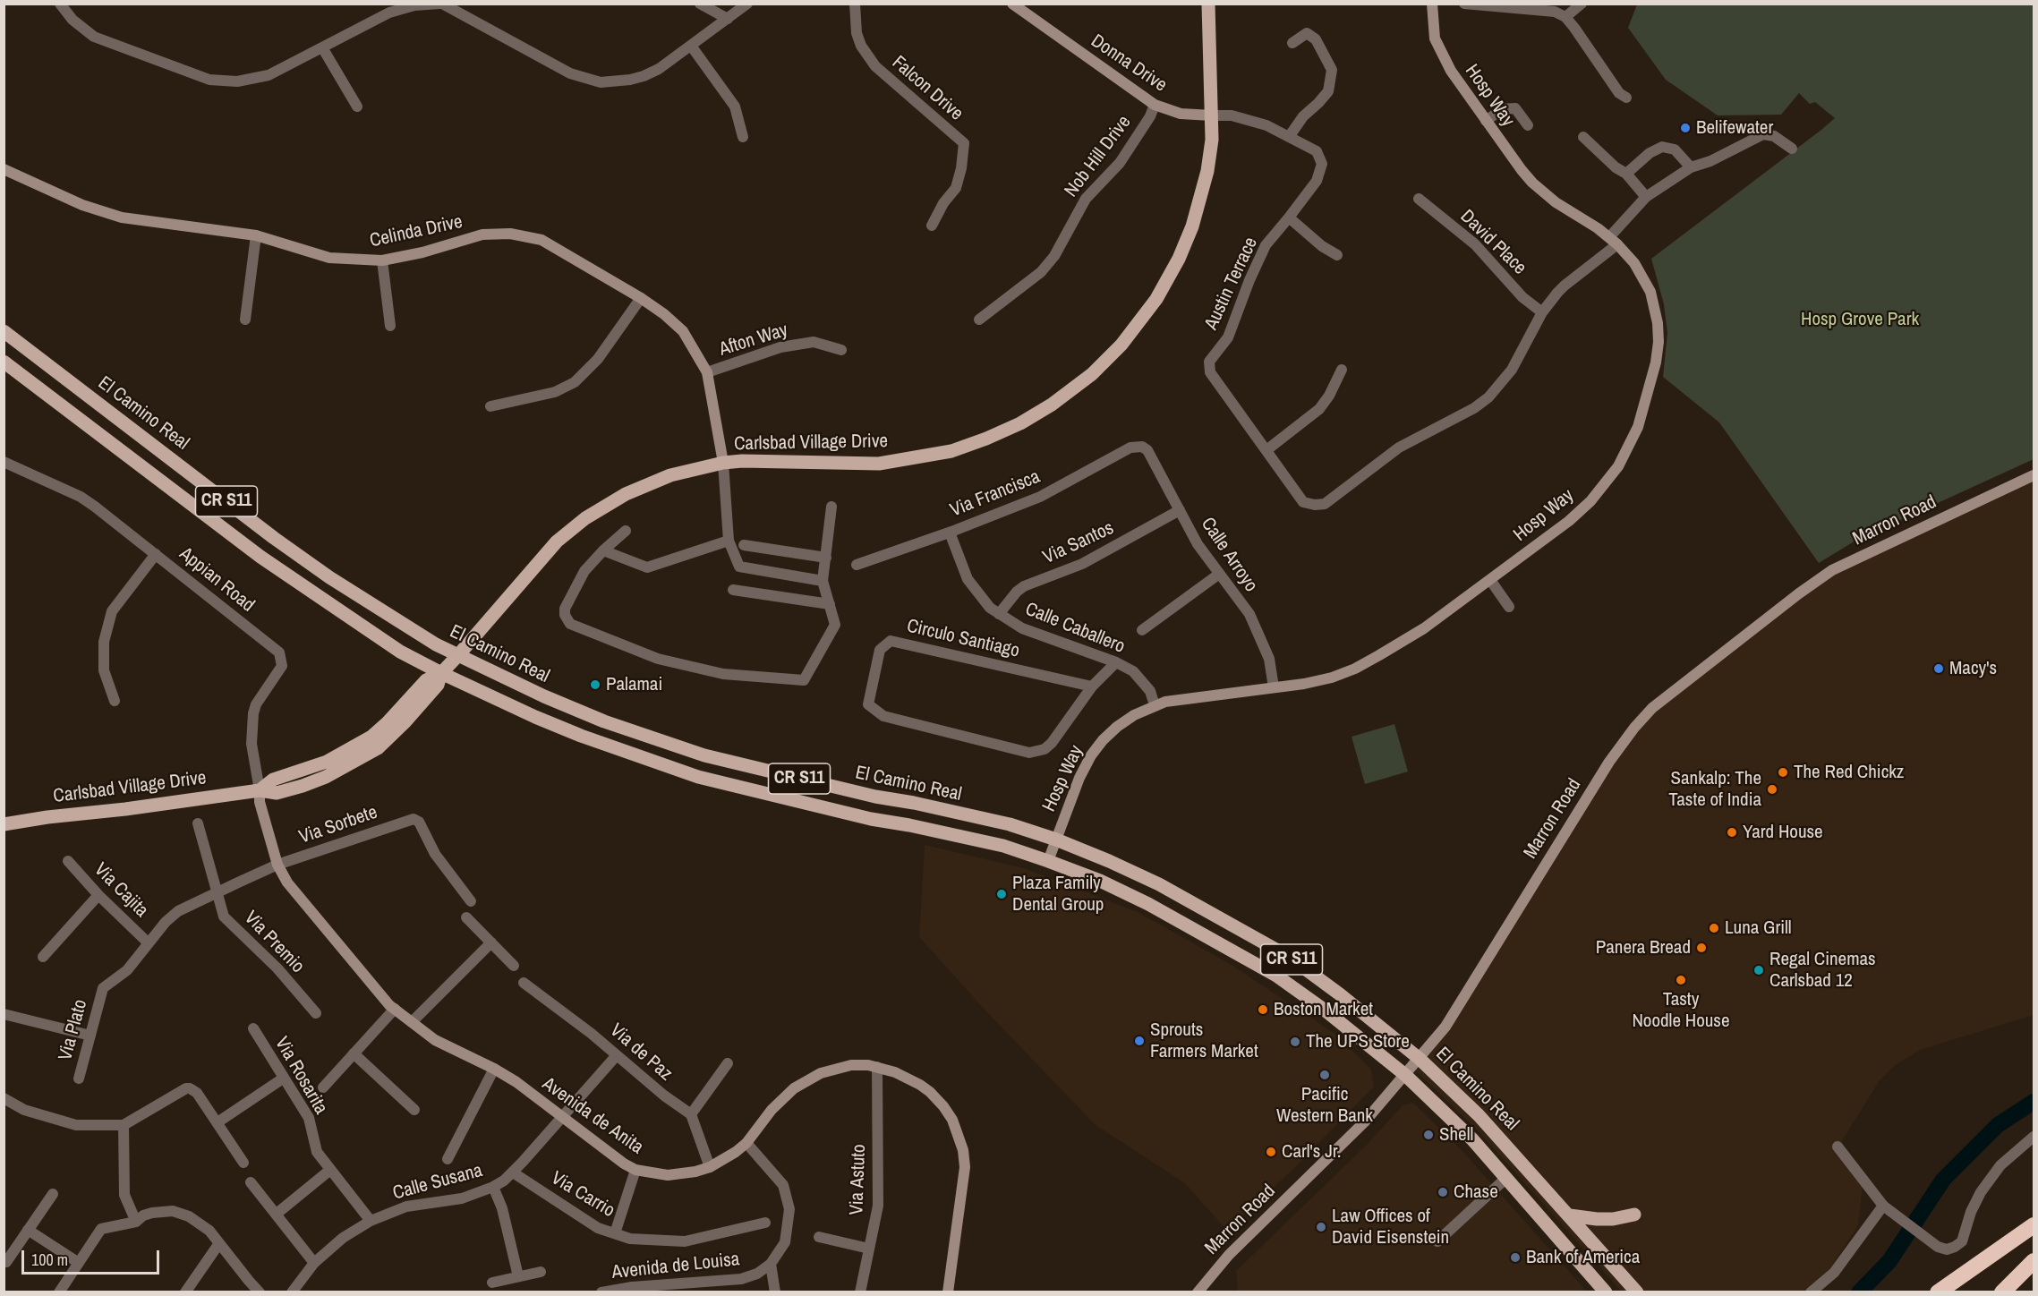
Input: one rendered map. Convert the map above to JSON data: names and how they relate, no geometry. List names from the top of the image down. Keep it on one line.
{"streets":{"main road":["El Camino Real","Carlsbad Village Drive","CR S11"],"street":["Donna Drive","Falcon Drive","Hosp Way","Nob Hill Drive","Celinda Drive","David Place","Austin Terrace","Afton Way","Via Francisca","Marron Road","Via Santos","Calle Arroyo","Appian Road","Calle Caballero","Circulo Santiago","Via Sorbete","Via Cajita","Via Premio","Via Plato","Via de Paz","Via Rosarita","Avenida de Anita","Via Astuto","Calle Susana","Via Carrio","Avenida de Louisa"]},"crossings":[["Donna Drive","Nob Hill Drive"],["Donna Drive","Austin Terrace"],["Donna Drive","Carlsbad Village Drive"],["Hosp Way","El Camino Real"],["Hosp Way","Calle Arroyo"],["Hosp Way","Calle Caballero"],["Celinda Drive","Afton Way"],["Celinda Drive","Carlsbad Village Drive"],["David Place","Austin Terrace"],["El Camino Real","Carlsbad Village Drive"],["El Camino Real","Marron Road"],["Carlsbad Village Drive","Appian Road"],["Carlsbad Village Drive","Avenida de Anita"],["Via Francisca","Calle Arroyo"],["Via Francisca","Calle Caballero"],["Via Santos","Calle Arroyo"],["Via Santos","Calle Caballero"],["Appian Road","Avenida de Anita"],["Via Sorbete","Via Premio"],["Via Sorbete","Via Plato"],["Via Sorbete","Avenida de Anita"],["Via Cajita","Via Plato"],["Via Premio","Via Plato"],["Via de Paz","Calle Susana"],["Via Rosarita","Calle Susana"],["Avenida de Anita","Via Astuto"],["Avenida de Anita","Calle Susana"],["Calle Susana","Via Carrio"]],"parks":["Hosp Grove Park"],"places":["Belifewater","Macy's","Palamai","The Red Chickz","Sankalp: The Taste of India","Yard House","Plaza Family Dental Group","Luna Grill","Panera Bread","Regal Cinemas Carlsbad 12","Tasty Noodle House","Boston Market","Sprouts Farmers Market","The UPS Store","Pacific Western Bank","Shell","Carl's Jr.","Chase","Law Offices of David Eisenstein","Bank of America"],"scale_bar":"100 m"}
